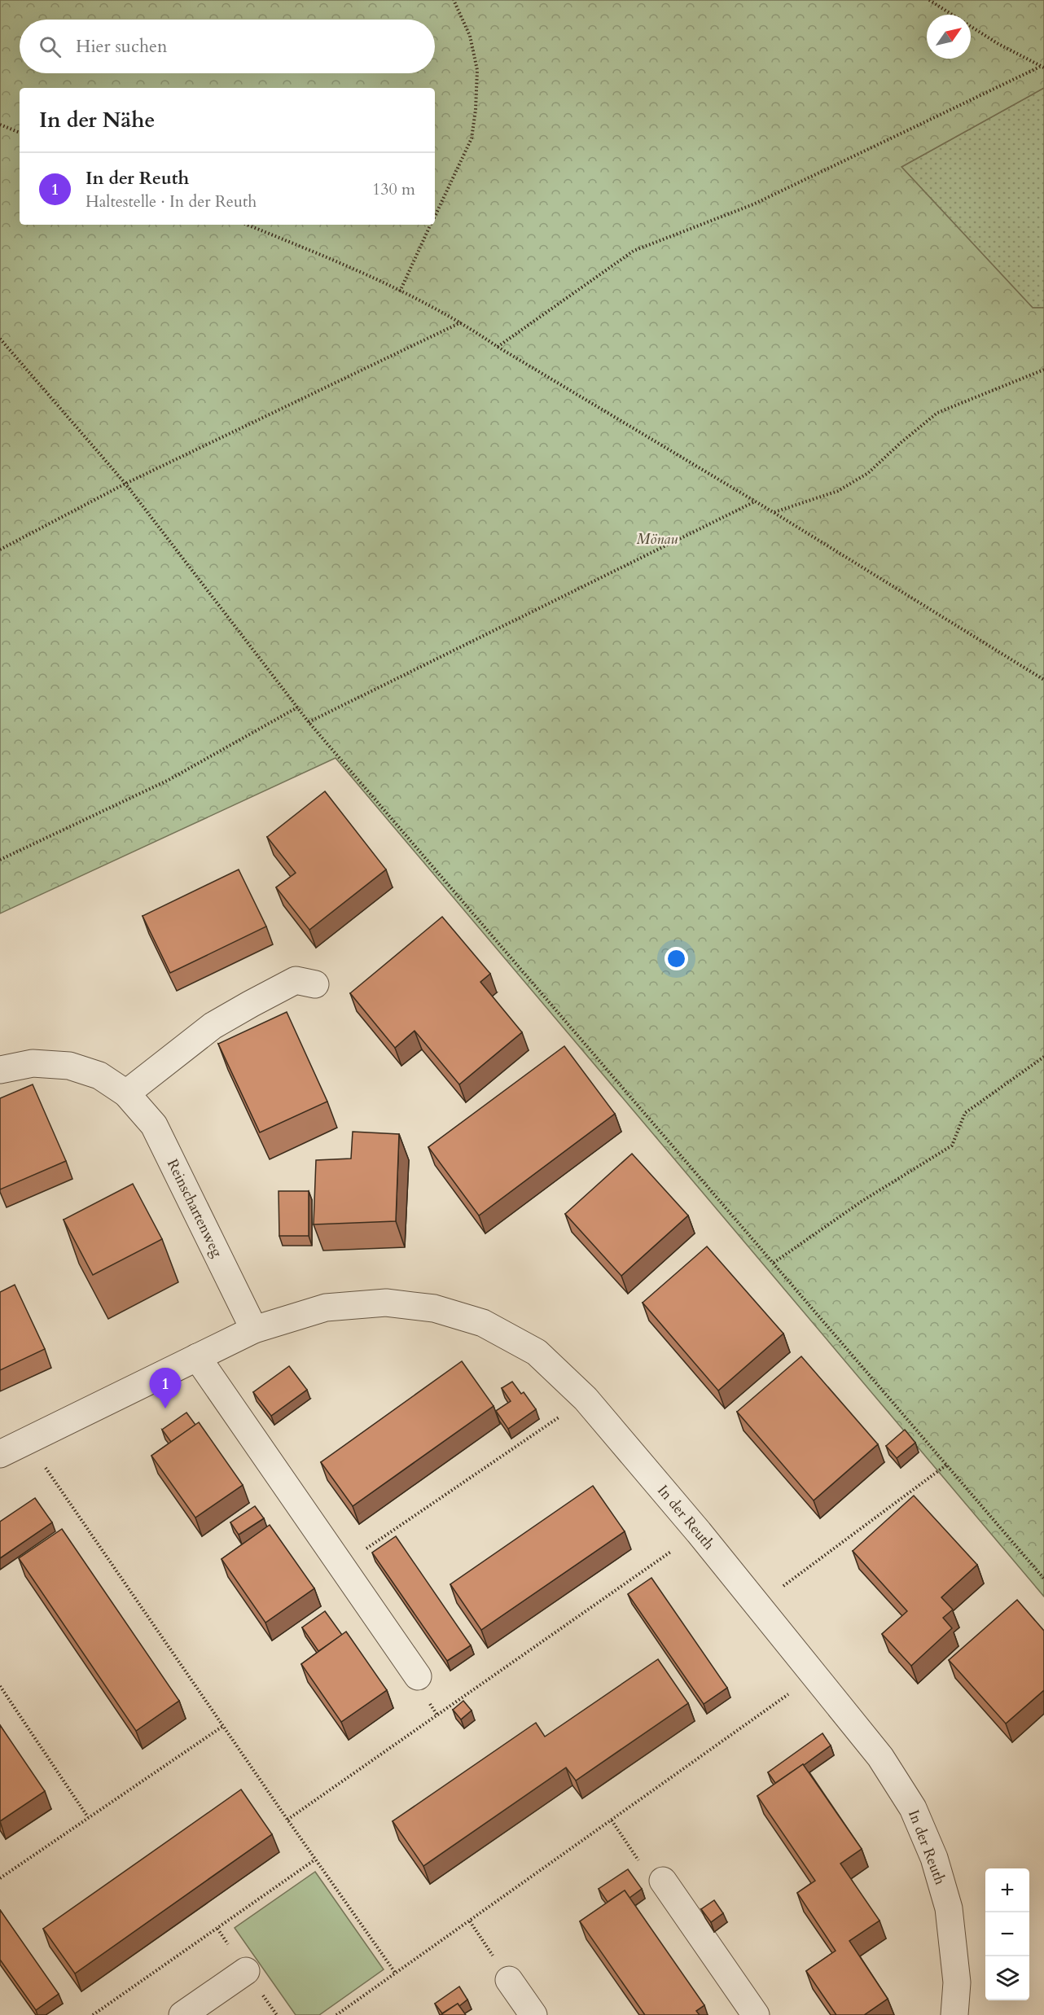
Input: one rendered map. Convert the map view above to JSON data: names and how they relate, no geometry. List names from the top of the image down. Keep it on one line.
{"streets":{"street":["Reinschartenweg","In der Reuth"]},"crossings":[["Reinschartenweg","In der Reuth"]],"parks":["Mönau"],"north":"top right","page":{"search":"Hier suchen","heading":"In der Nähe","list":[{"mark":"1","name":"In der Reuth","note":"Haltestelle · In der Reuth","value":"130 m"}],"pins":"1","map_buttons":["+","−"]}}
